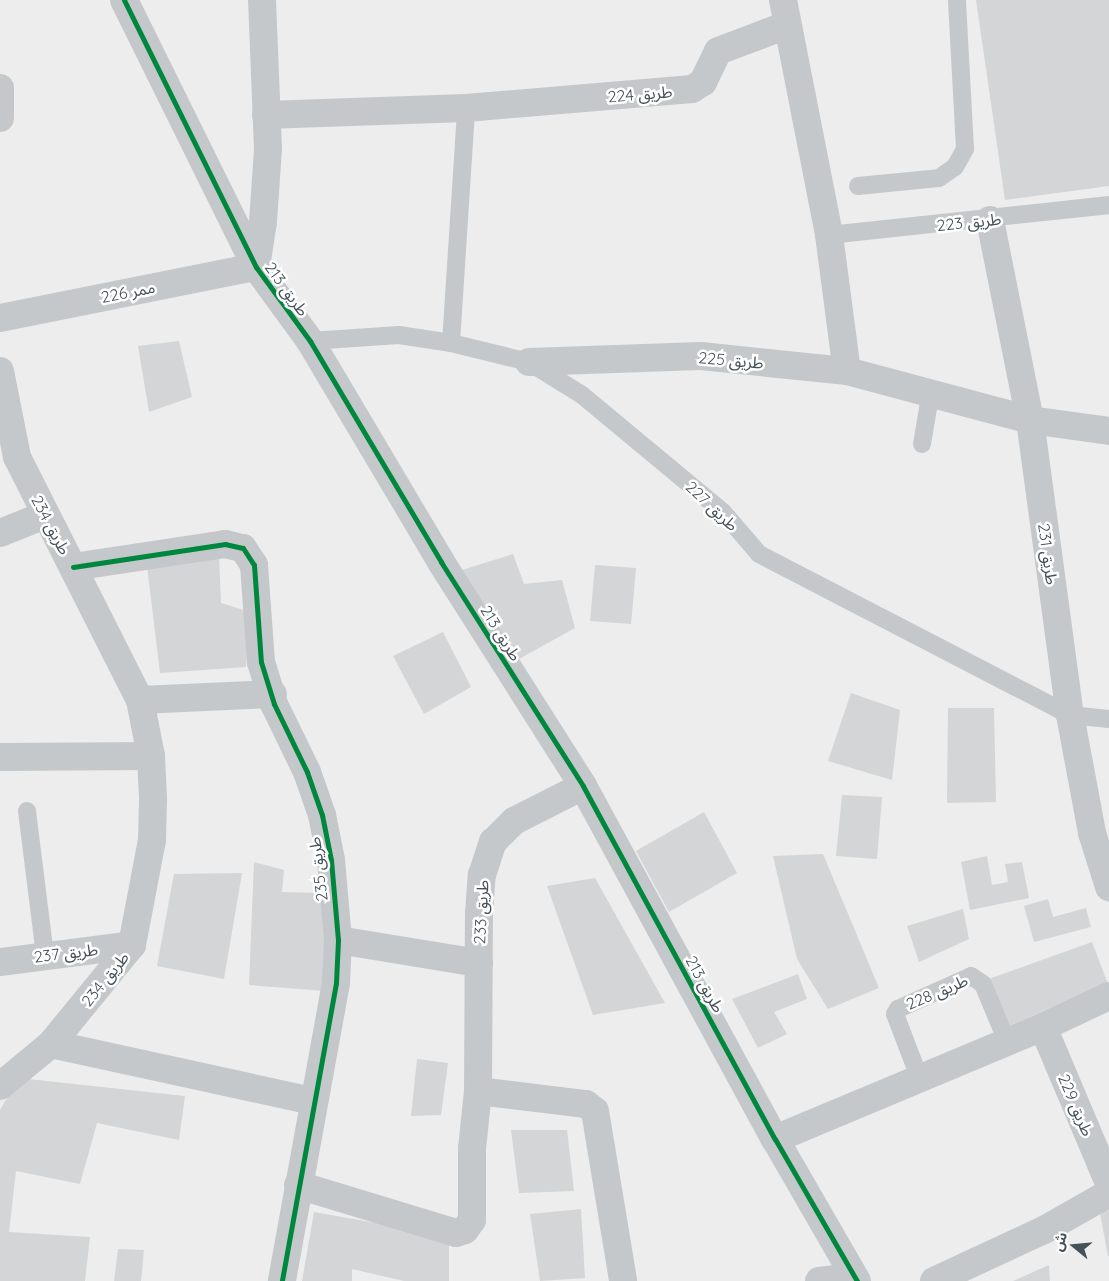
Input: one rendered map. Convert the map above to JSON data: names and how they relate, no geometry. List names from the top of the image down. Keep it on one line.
{"streets":{"street":["طريق 224","طريق 213","ممر 226","طريق 225","طريق 234","طريق 231","طريق 235","طريق 233","طريق 237","طريق 229"],"lane":["طريق 223","طريق 227","طريق 228"]},"crossings":[["طريق 224","طريق 213"],["طريق 223","طريق 231"],["طريق 213","ممر 226"],["طريق 213","طريق 227"],["طريق 213","طريق 233"],["طريق 225","طريق 227"],["طريق 225","طريق 231"],["طريق 227","طريق 231"],["طريق 234","طريق 235"],["طريق 234","طريق 237"],["طريق 235","طريق 233"]],"north":"left"}
